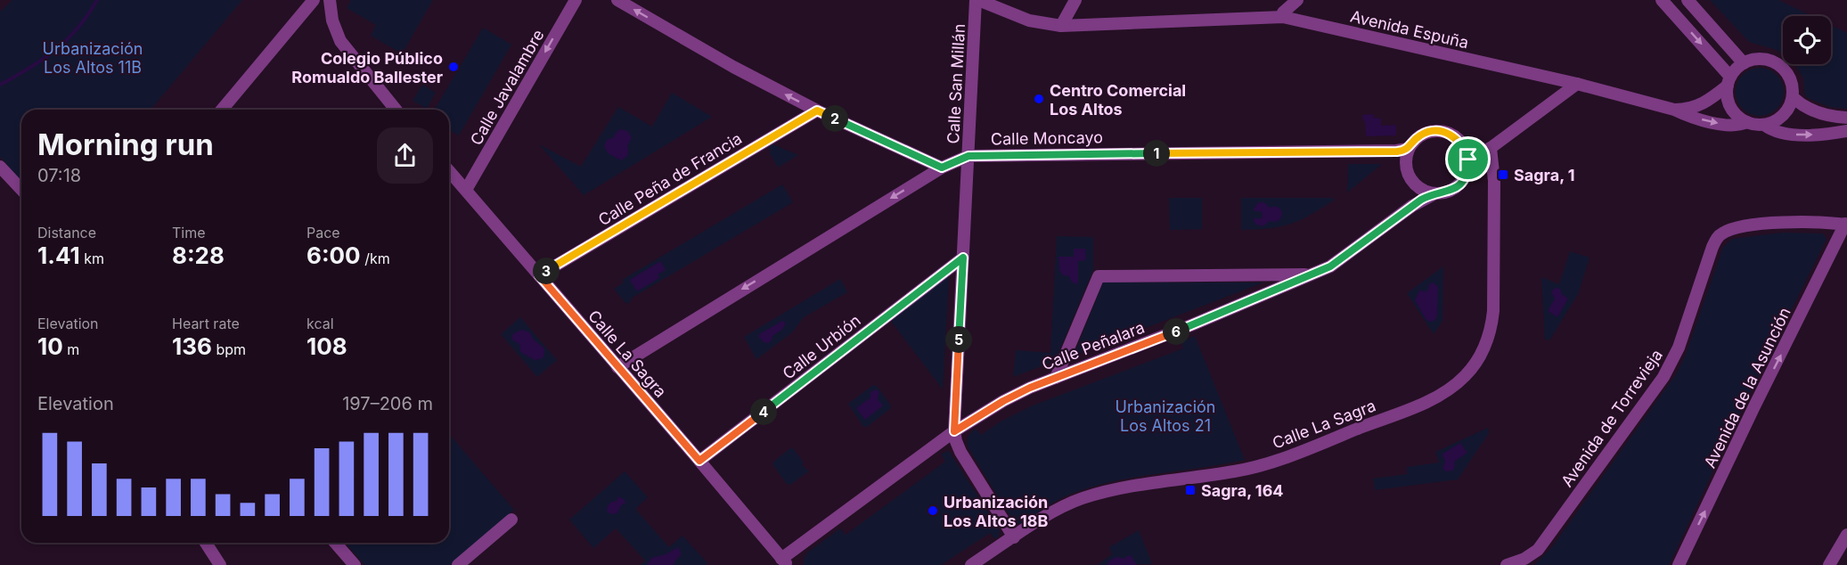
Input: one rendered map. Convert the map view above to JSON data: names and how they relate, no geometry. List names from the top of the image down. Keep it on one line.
{"streets":{"street":["Avenida Espuña","Calle San Millán","Calle Javalambre","Calle Moncayo","Calle Peña de Francia","Calle Peñalara","Calle Urbión","Calle La Sagra","Avenida de la Asunción","Avenida de Torrevieja"]},"crossings":[["Avenida Espuña","Calle San Millán"],["Calle San Millán","Calle Moncayo"],["Calle San Millán","Calle Peñalara"],["Calle San Millán","Calle Urbión"],["Calle San Millán","Calle La Sagra"],["Calle Javalambre","Calle La Sagra"],["Calle Moncayo","Calle Peñalara"],["Calle Moncayo","Calle La Sagra"],["Calle Peña de Francia","Calle La Sagra"],["Calle Peñalara","Calle La Sagra"],["Calle Urbión","Calle La Sagra"],["Avenida de la Asunción","Avenida de Torrevieja"]],"one_way":["Calle Javalambre","Calle Moncayo","Avenida de la Asunción"],"parks":["Urbanización Los Altos 11B","Urbanización Los Altos 21"],"places":{"other":["Colegio Público Romualdo Ballester","Centro Comercial Los Altos","Urbanización Los Altos 18B"],"transit":["Sagra, 1","Sagra, 164"]},"page":{"pins":["2","1","3","6","5","4"],"heading":["Morning run","07:18"],"stats":[["Distance","1.41 km"],["Time","8:28"],["Pace","6:00 /km"],["Elevation","10 m"],["Heart rate","136 bpm"],["kcal","108"]],"chart":["Elevation","197–206 m"]}}
